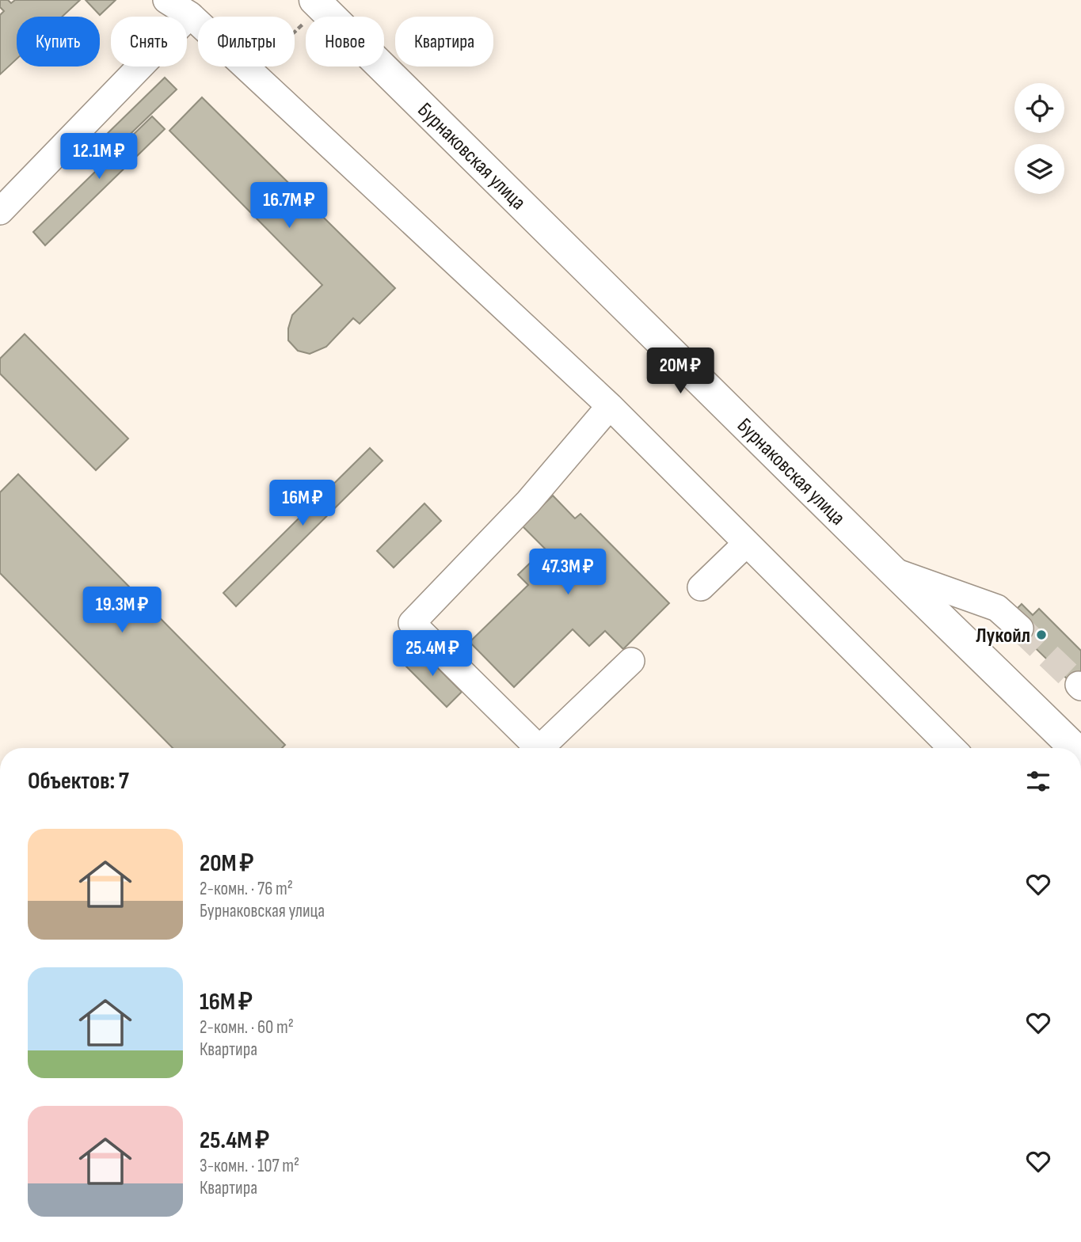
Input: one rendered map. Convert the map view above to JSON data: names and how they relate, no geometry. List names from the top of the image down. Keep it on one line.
{"streets":{"main road":["Бурнаковская улица"]},"places":["Лукойл"],"page":{"chip":["Купить","Снять","Фильтры","Новое","Квартира"],"price":["12.1M ₽","16.7M ₽","20M ₽","16M ₽","47.3M ₽","19.3M ₽","25.4M ₽"],"heading":"Объектов: 7","list":[{"name":"20M ₽","note":"2-комн. · 76 m² · Бурнаковская улица"},{"name":"16M ₽","note":"2-комн. · 60 m² · Квартира"},{"name":"25.4M ₽","note":"3-комн. · 107 m² · Квартира"}]}}
